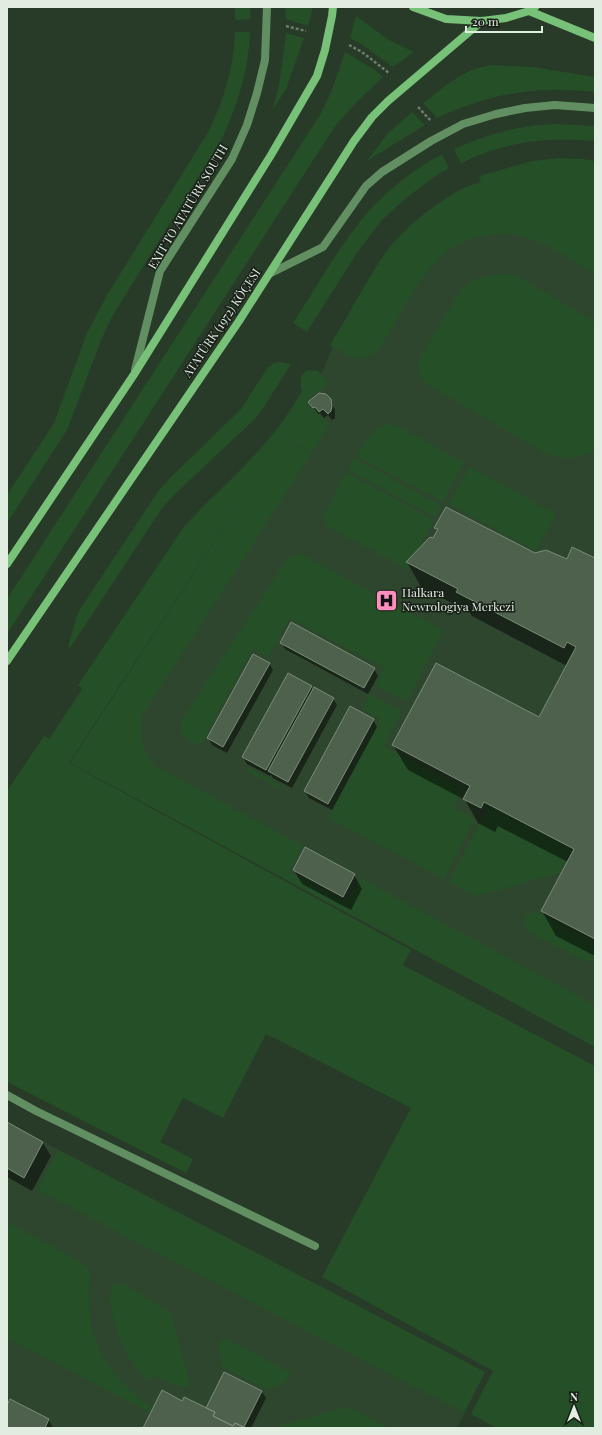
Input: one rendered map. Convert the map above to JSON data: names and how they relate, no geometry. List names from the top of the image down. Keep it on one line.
{"streets":{"street":["EXIT TO ATATÜRK SOUTH","ATATÜRK (1972) KÖÇESI"]},"places":{"hospital":["Halkara Newrologiya Merkezi"]},"scale_bar":"20 m","north":"top"}
